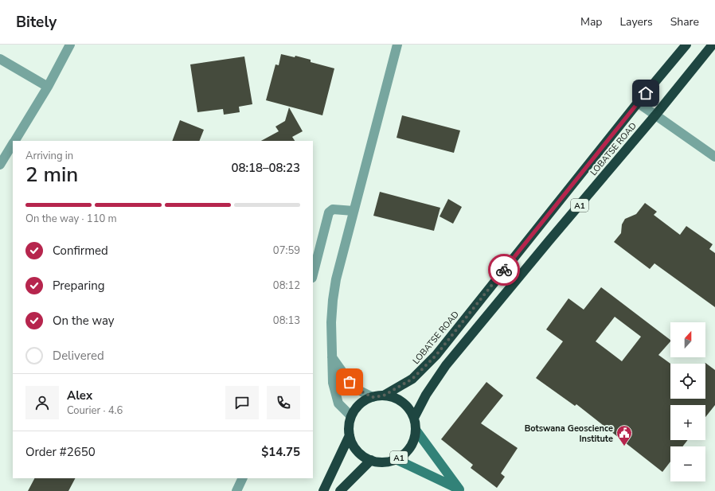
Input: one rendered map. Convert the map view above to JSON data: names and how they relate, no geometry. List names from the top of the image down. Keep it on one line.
{"streets":{"highway":["LOBATSE ROAD","A1"]},"places":{"public building":["Botswana Geoscience Institute"]},"north":"top","page":{"header":"Bitely","nav":["Map","Layers","Share"],"heading":["2 min","Arriving in","08:18–08:23"],"panel":["Alex","Courier · 4.6","Order #2650","$14.75"],"bar":"On the way · 110 m","list":[["Confirmed","07:59"],["Preparing","08:12"],["On the way","08:13"],"Delivered"],"map_buttons":["+","−"]}}
